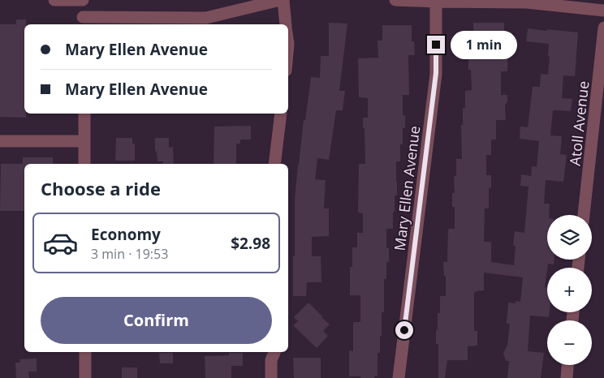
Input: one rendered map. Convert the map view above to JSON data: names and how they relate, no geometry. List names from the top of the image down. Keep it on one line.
{"streets":{"street":["Atoll Avenue","Mary Ellen Avenue"]},"page":{"banner":["Mary Ellen Avenue","Mary Ellen Avenue"],"bubble":"1 min","heading":"Choose a ride","list":[{"name":"Economy","note":"3 min · 19:53","value":"$2.98"}],"map_buttons":["+","−"],"buttons":"Confirm"}}
